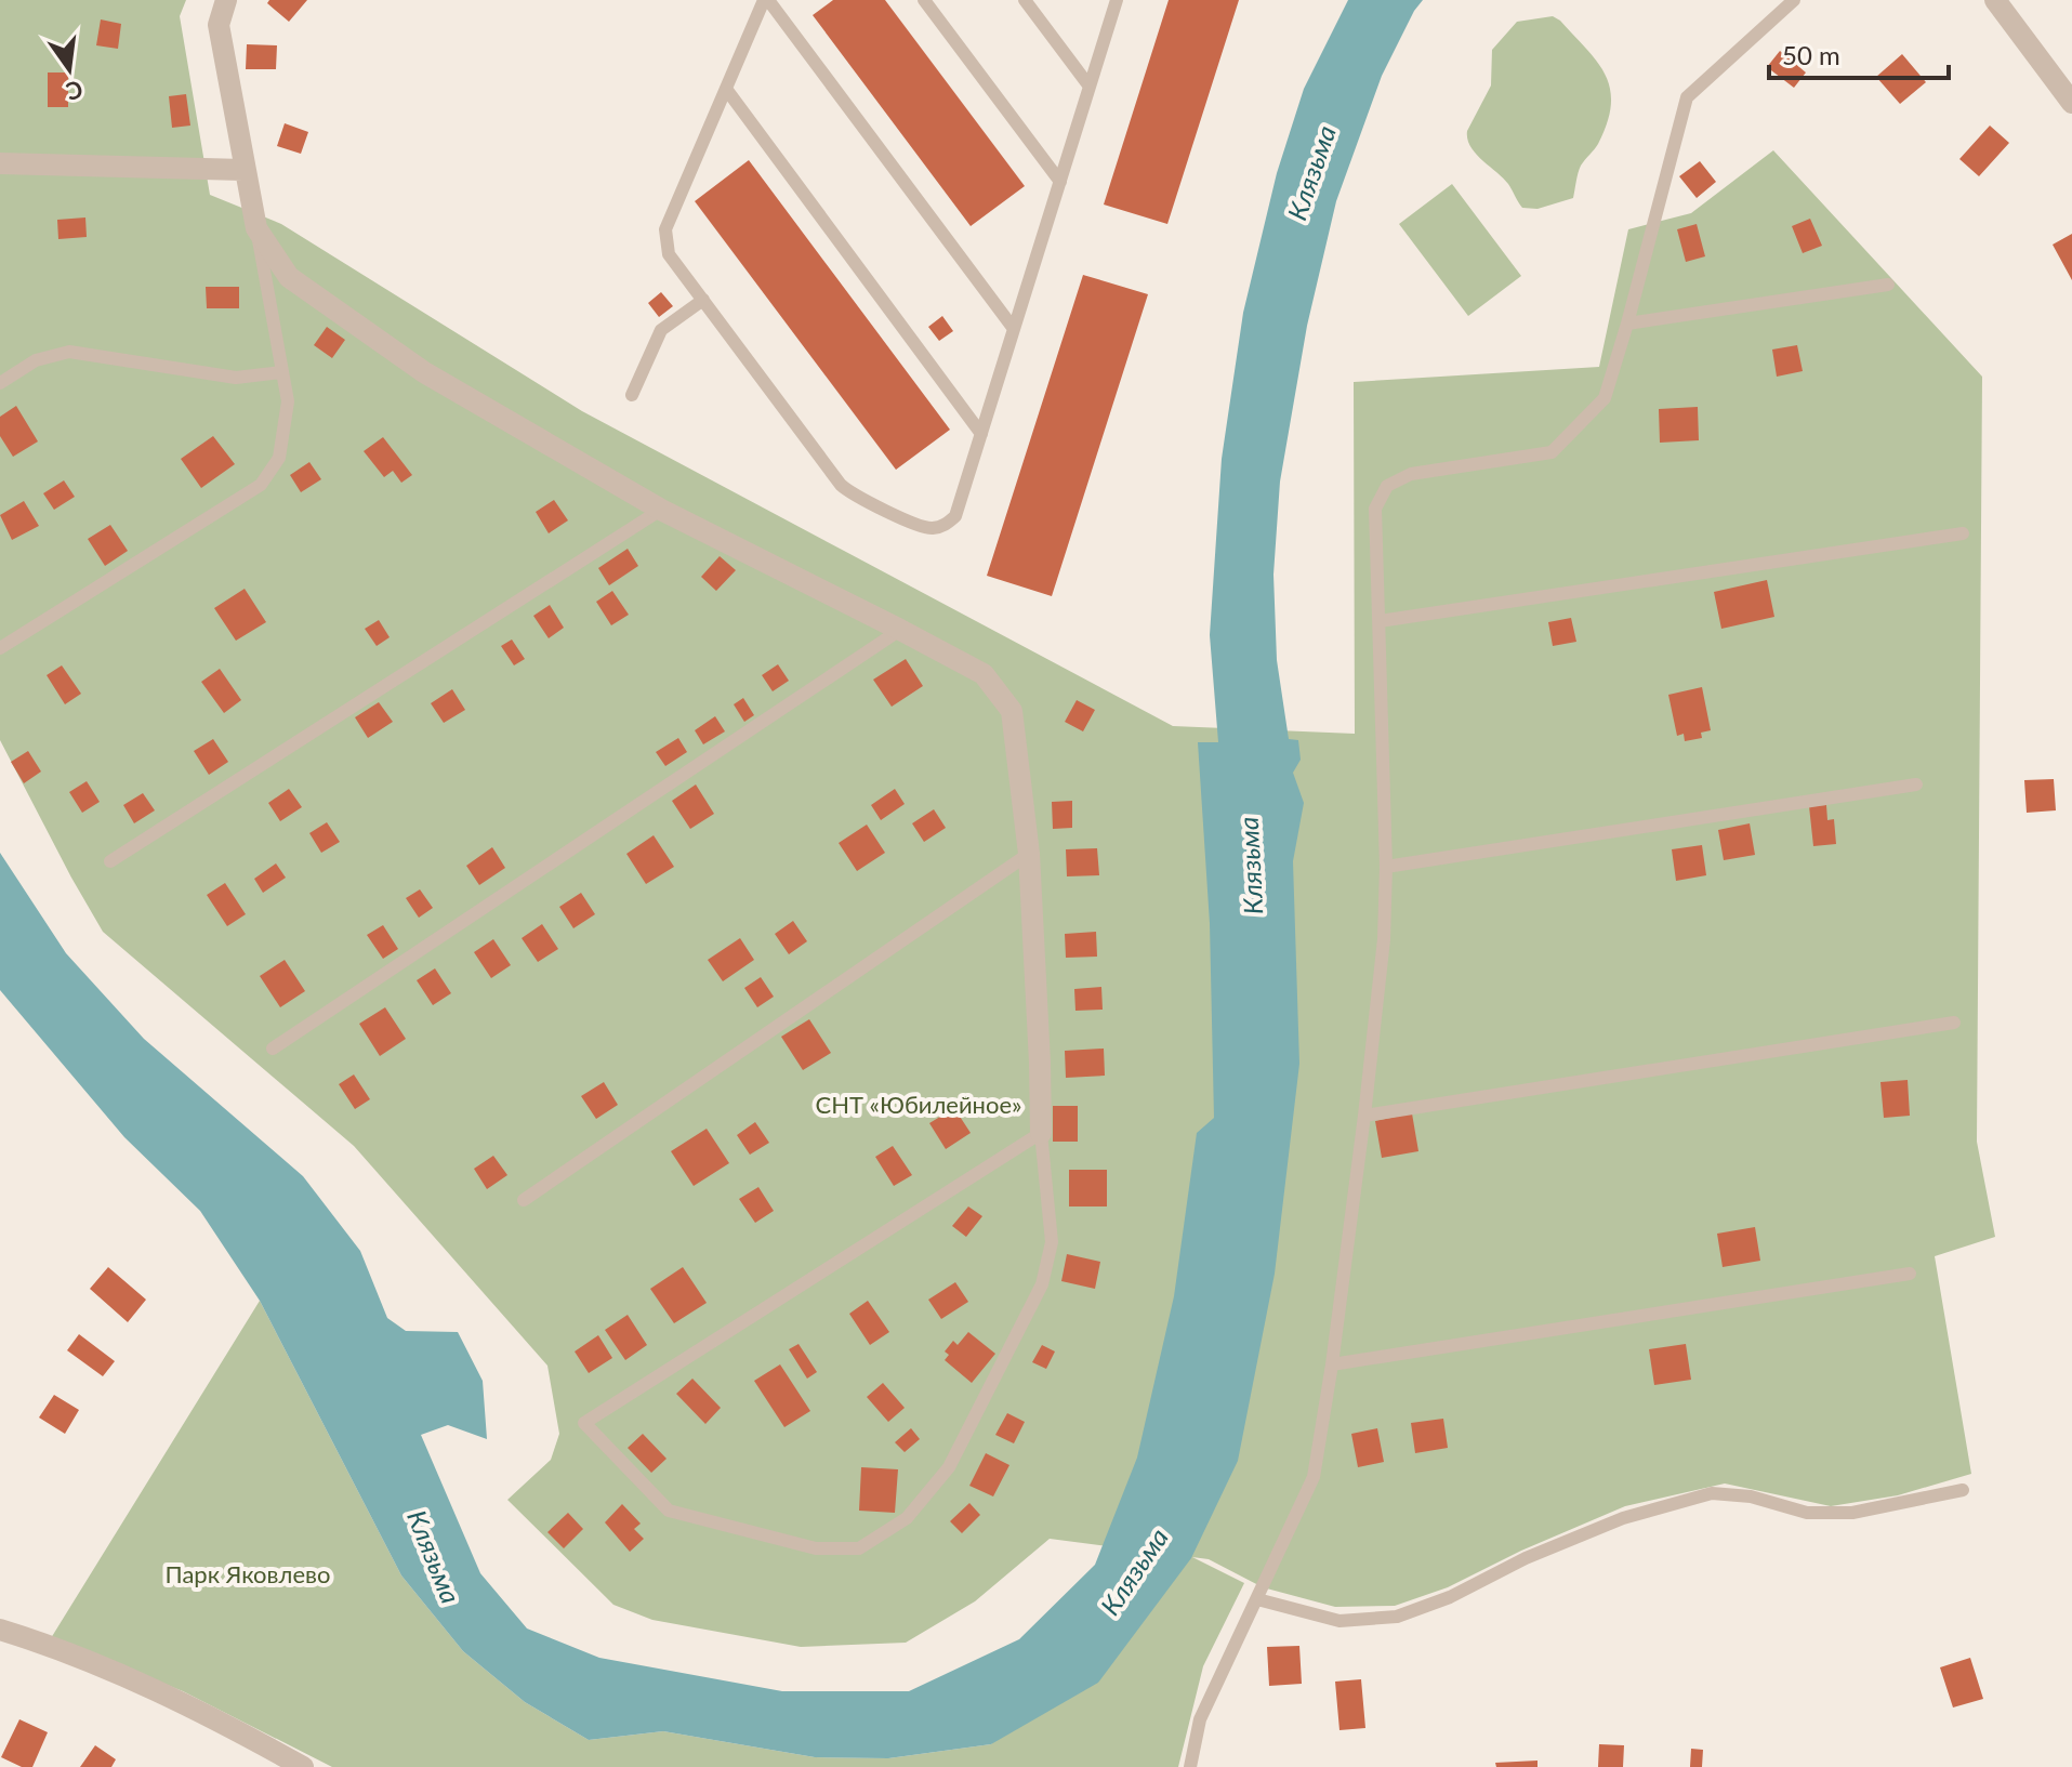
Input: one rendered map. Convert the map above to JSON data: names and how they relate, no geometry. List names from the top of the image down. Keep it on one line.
{"water":["Клязьма"],"parks":["СНТ «Юбилейное»","Парк Яковлево"],"scale_bar":"50 m","north":"bottom"}
